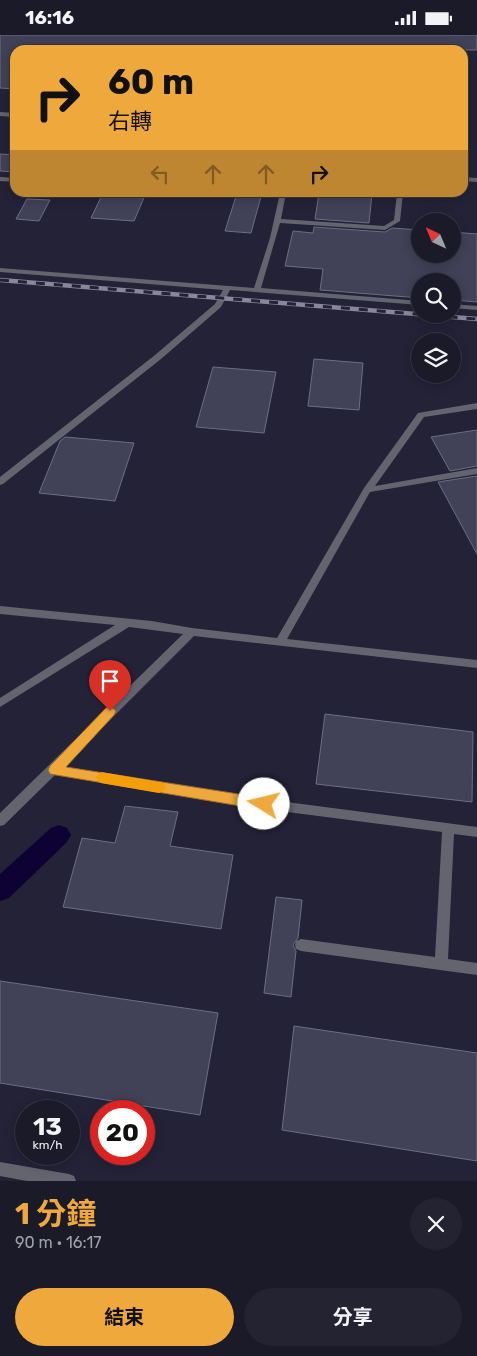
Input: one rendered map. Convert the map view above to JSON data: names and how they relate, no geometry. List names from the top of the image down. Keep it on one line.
{"north":"top left","page":{"status":"16:16","turn":["60 m","右轉"],"speed":"13 km/h","limit":"20","heading":["1 分鐘","90 m · 16:17"],"buttons":["結束","分享"]}}
